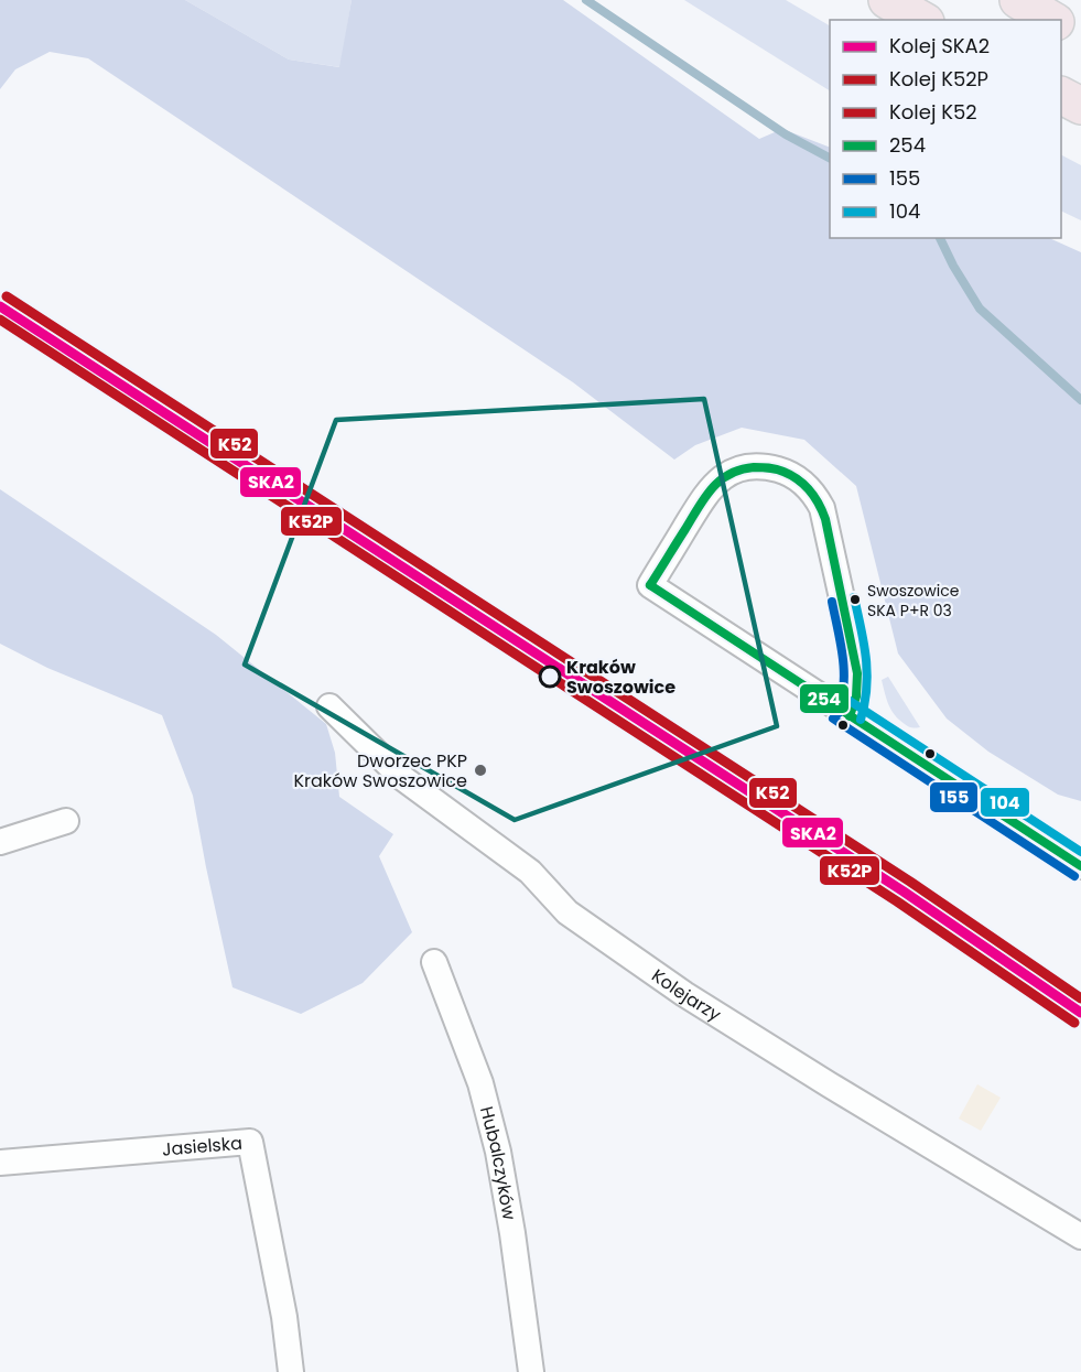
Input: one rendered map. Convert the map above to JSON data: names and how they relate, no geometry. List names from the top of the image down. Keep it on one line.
{"streets":{"street":["Kolejarzy","Jasielska","Hubalczyków"]},"places":["Swoszowice SKA P+R 03","Kraków Swoszowice","Dworzec PKP Kraków Swoszowice"],"lines":["rail line K52","rail line SKA2","rail line K52P","transit line 254","transit line 104","transit line 155"],"legend":["Kolej SKA2","Kolej K52P","Kolej K52","254","155","104"]}
